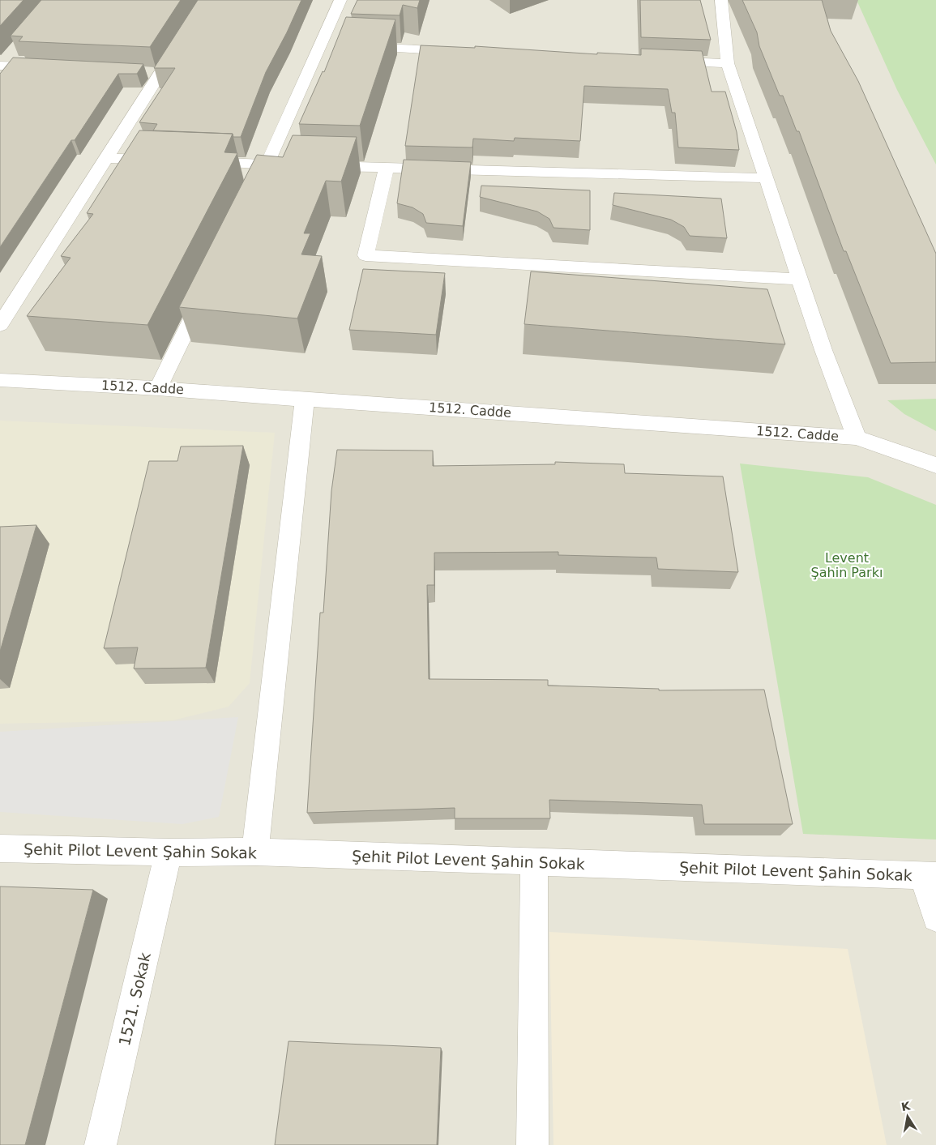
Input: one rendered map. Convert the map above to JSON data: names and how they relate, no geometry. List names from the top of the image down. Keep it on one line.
{"streets":{"street":["1512. Cadde","Şehit Pilot Levent Şahin Sokak","1521. Sokak"]},"crossings":[["Şehit Pilot Levent Şahin Sokak","1521. Sokak"]],"parks":["Levent Şahin Parkı"],"north":"top"}
